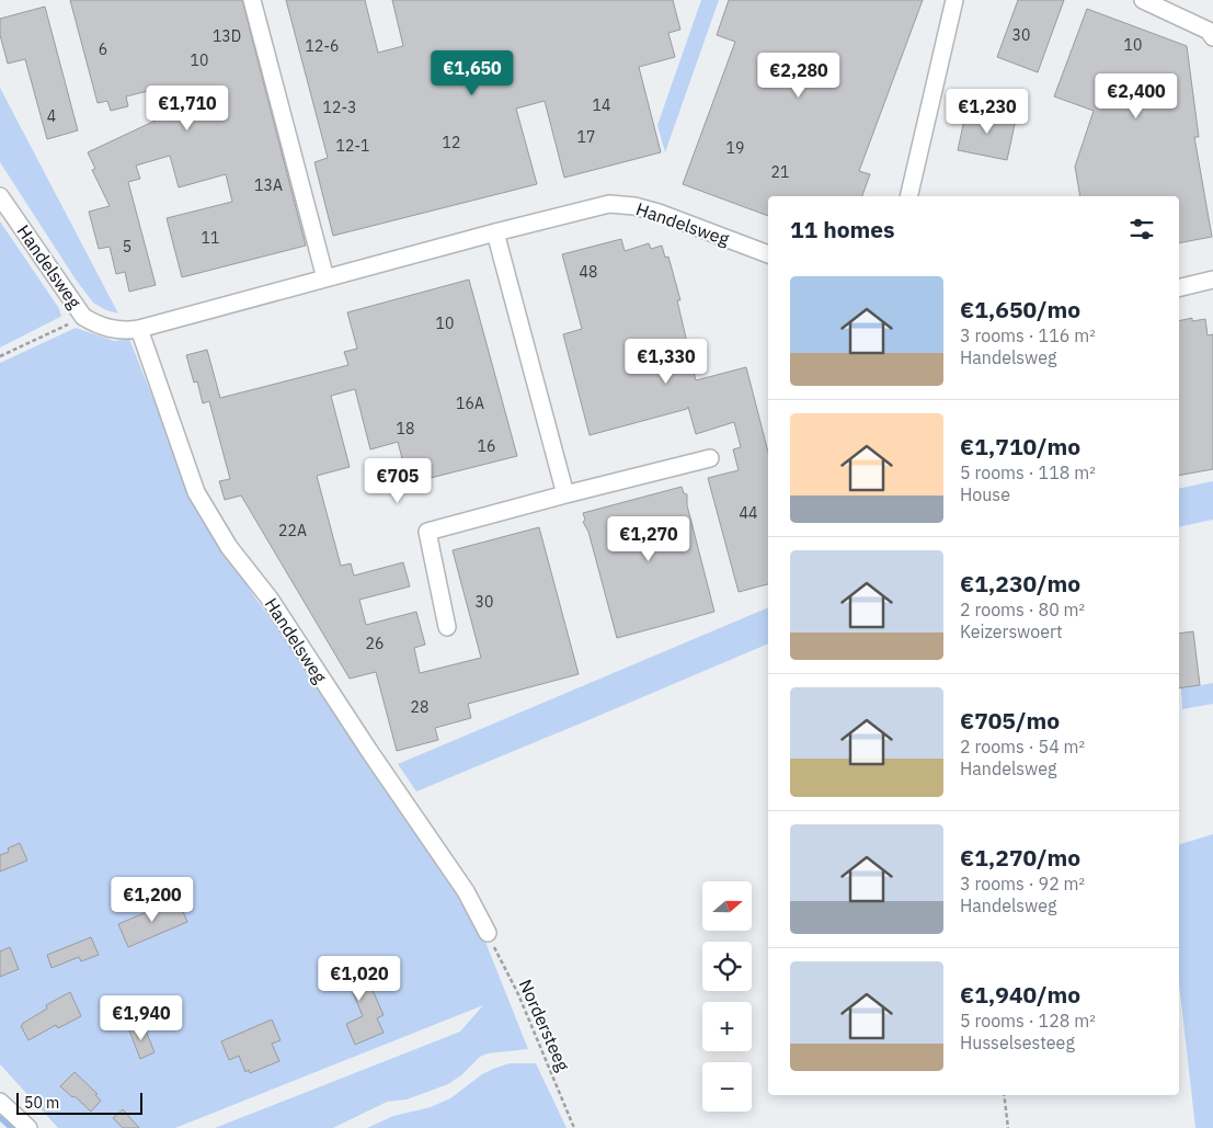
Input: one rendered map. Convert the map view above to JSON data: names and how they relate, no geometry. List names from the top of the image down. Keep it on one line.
{"streets":{"street":["Handelsweg"],"path":["Nordersteeg"]},"crossings":[["Handelsweg","Nordersteeg"]],"house_numbers":["30","13D","10","12-6","6","10","14","12-3","4","17","12","12-1","19","21","13A","11","5","48","10","16A","18","16","44","22A","30","26","28"],"scale_bar":"50 m","north":"right","page":{"price":["€1,650","€2,280","€2,400","€1,710","€1,230","€1,330","€705","€1,270","€1,200","€1,020","€1,940"],"heading":"11 homes","list":[{"name":"€1,650/mo","note":"3 rooms · 116 m² · Handelsweg"},{"name":"€1,710/mo","note":"5 rooms · 118 m² · House"},{"name":"€1,230/mo","note":"2 rooms · 80 m² · Keizerswoert"},{"name":"€705/mo","note":"2 rooms · 54 m² · Handelsweg"},{"name":"€1,270/mo","note":"3 rooms · 92 m² · Handelsweg"},{"name":"€1,940/mo","note":"5 rooms · 128 m² · Husselsesteeg"}],"map_buttons":["+","−"],"scale":"50 m"}}
